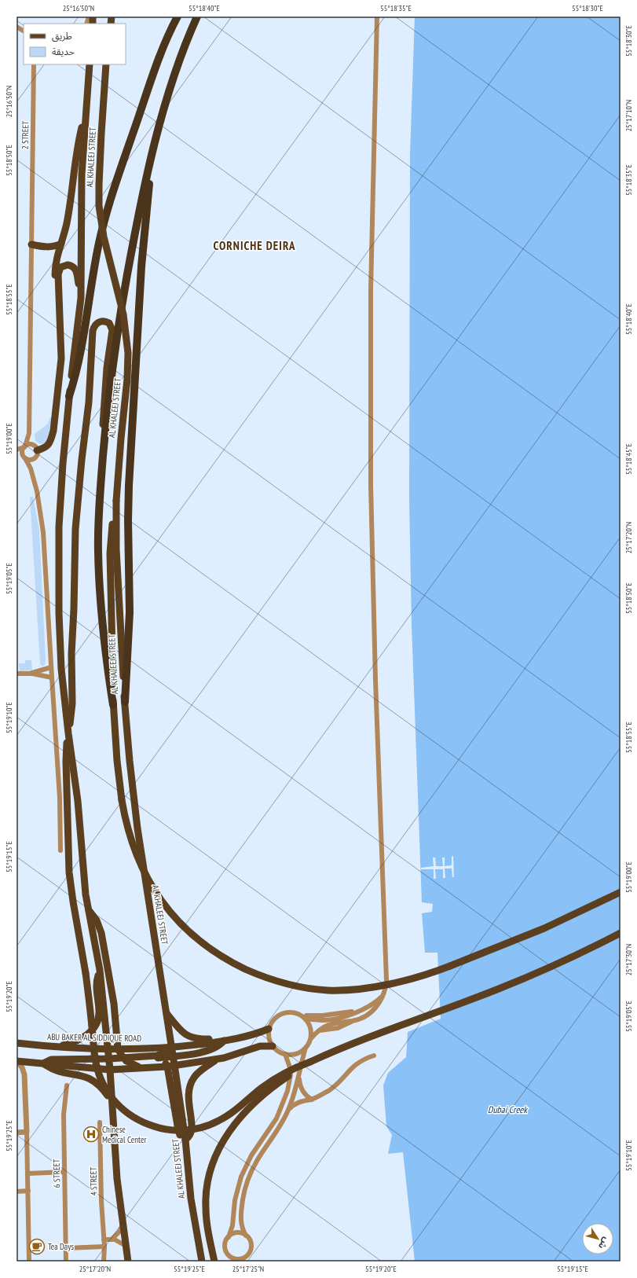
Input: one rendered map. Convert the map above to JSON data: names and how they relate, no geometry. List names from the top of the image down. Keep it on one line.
{"streets":{"main road":["AL KHALEEJ STREET","ABU BAKER AL SIDDIQUE ROAD"],"street":["2 STREET","6 STREET","4 STREET"]},"crossings":[["AL KHALEEJ STREET","ABU BAKER AL SIDDIQUE ROAD"]],"districts":["CORNICHE DEIRA"],"water":["Dubai Creek"],"places":{"hospital":["Chinese Medical Center"],"cafe":["Tea Days"]},"legend":["طريق","حديقة"],"north":"bottom right","coordinates":["25°16'50\"N","55°18'40\"E","55°18'35\"E","55°18'30\"E","25°17'10\"N","55°18'50\"E","55°18'55\"E","55°19'00\"E","55°18'45\"E","25°17'20\"N","55°19'05\"E","55°19'10\"E","55°19'15\"E","25°17'30\"N","55°19'20\"E","55°19'25\"E","25°17'25\"N"]}
